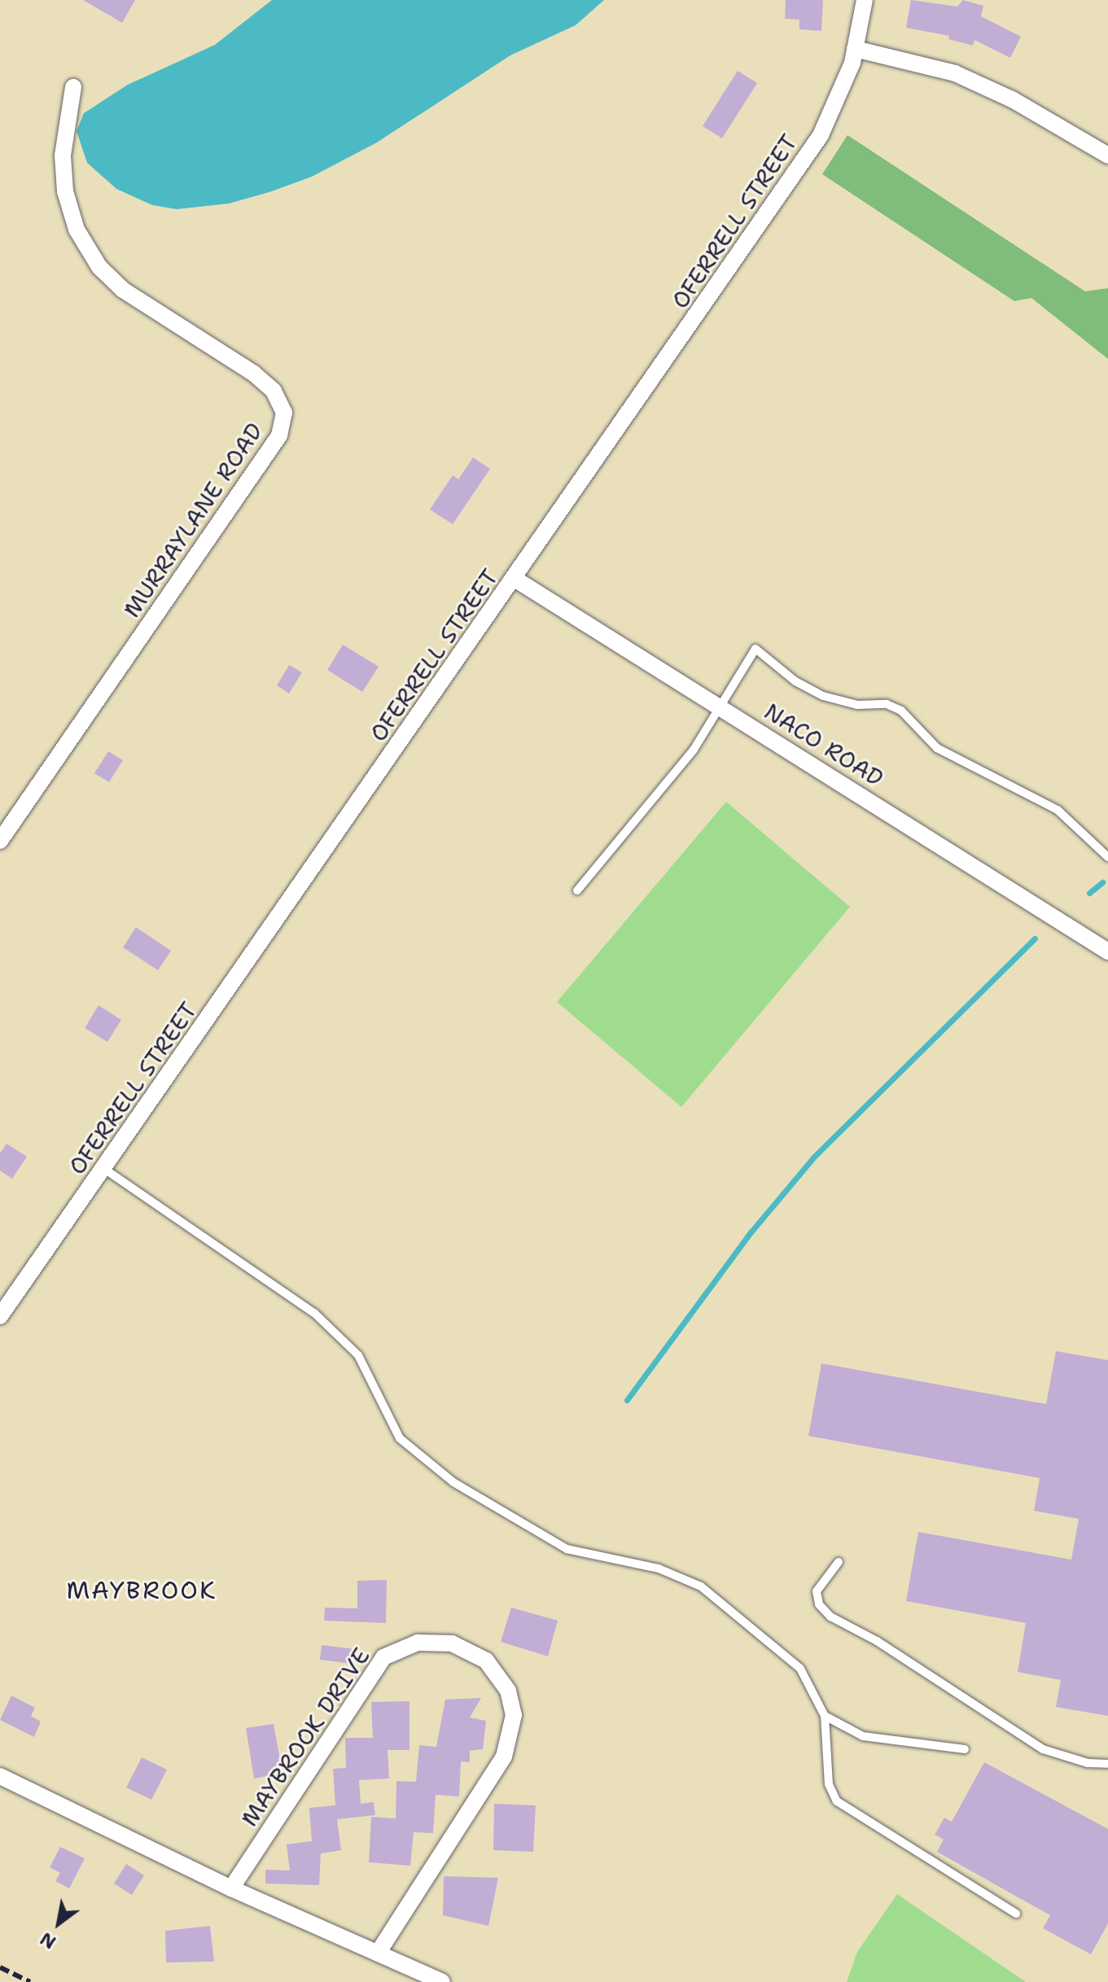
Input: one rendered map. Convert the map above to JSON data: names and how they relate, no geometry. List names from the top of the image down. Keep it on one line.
{"streets":{"street":["OFERRELL STREET","MURRAYLANE ROAD","NACO ROAD","MAYBROOK DRIVE"]},"crossings":[["OFERRELL STREET","NACO ROAD"]],"districts":["MAYBROOK"],"north":"bottom left"}
